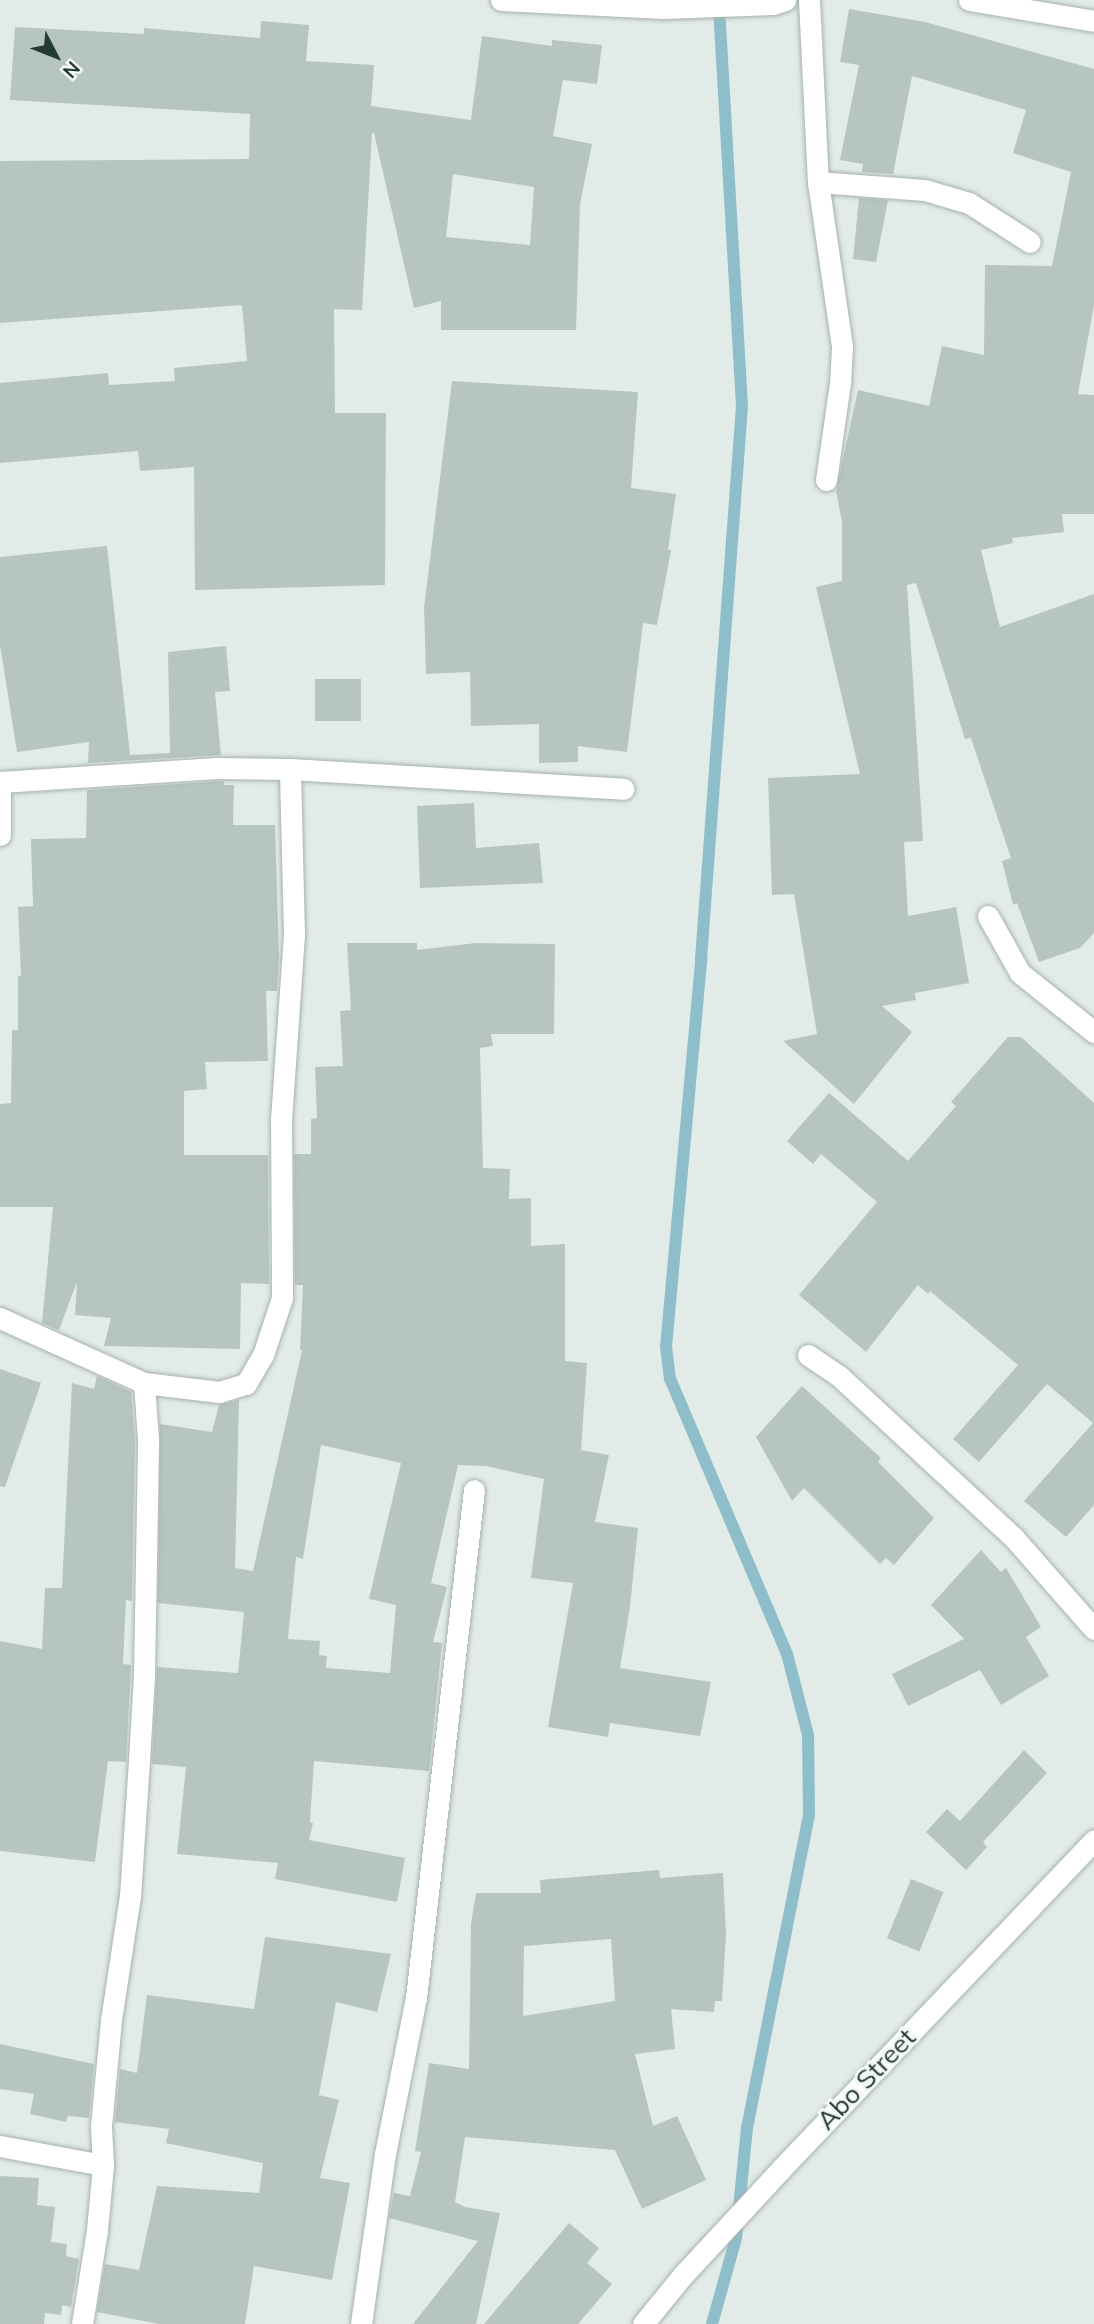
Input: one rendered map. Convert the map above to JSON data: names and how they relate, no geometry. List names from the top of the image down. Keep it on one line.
{"streets":{"street":["Abo Street"]},"north":"bottom right"}
